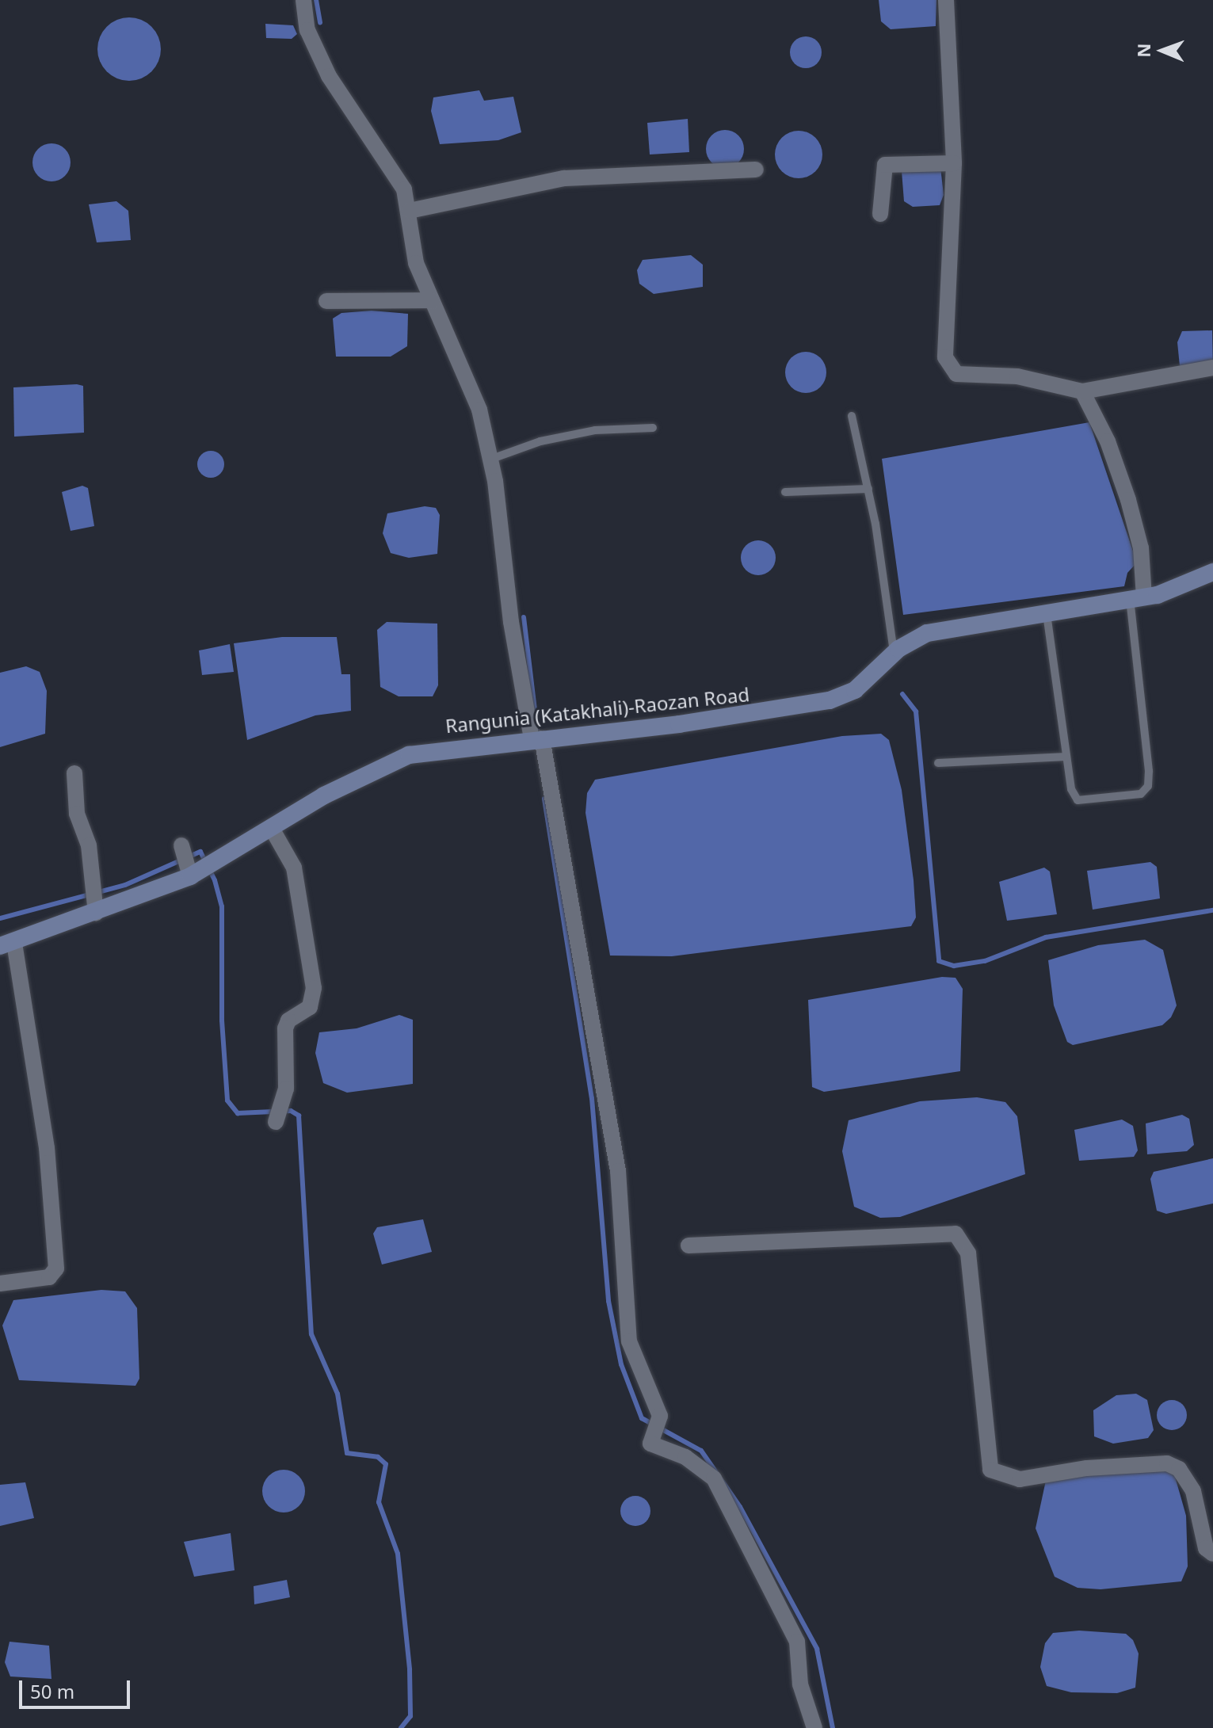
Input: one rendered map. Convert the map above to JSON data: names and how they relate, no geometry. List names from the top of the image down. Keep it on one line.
{"streets":{"main road":["Rangunia (Katakhali)-Raozan Road"]},"scale_bar":"50 m","north":"left"}
